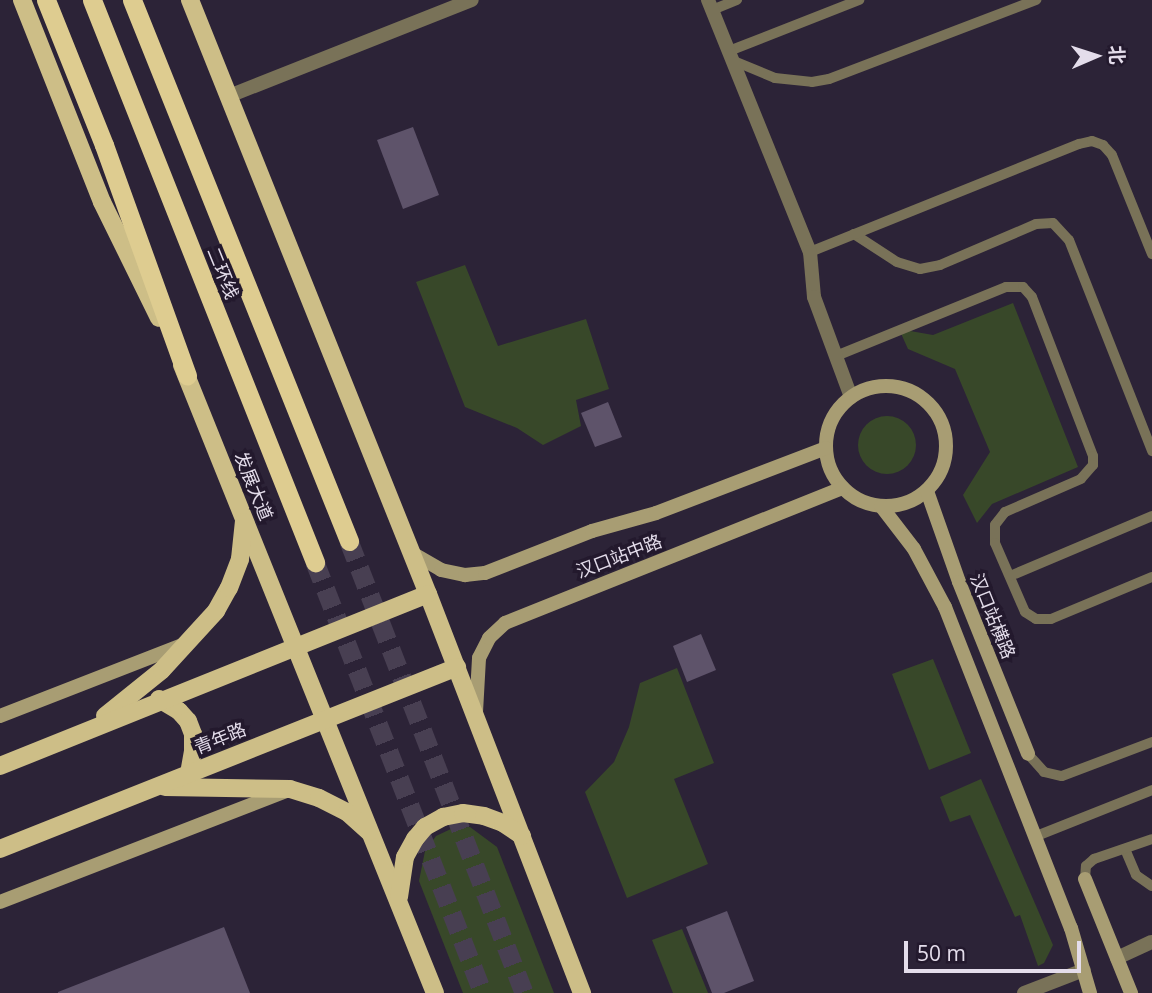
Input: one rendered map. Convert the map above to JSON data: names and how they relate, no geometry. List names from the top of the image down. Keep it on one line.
{"streets":{"highway":["二环线"],"main road":["发展大道","汉口站中路","汉口站横路","青年路"]},"crossings":[["发展大道","青年路"],["汉口站中路","汉口站横路"]],"scale_bar":"50 m","north":"right"}
